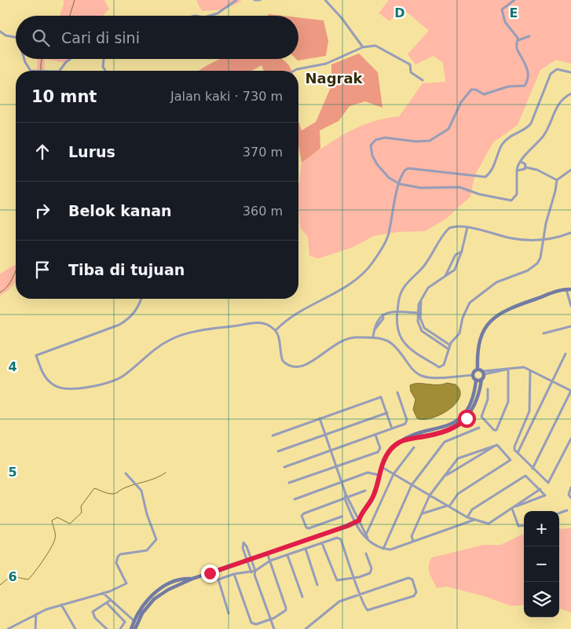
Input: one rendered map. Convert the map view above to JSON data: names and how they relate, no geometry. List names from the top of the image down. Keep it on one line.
{"districts":["Nagrak"],"page":{"search":"Cari di sini","heading":["10 mnt","Jalan kaki · 730 m"],"list":[["Lurus","370 m"],["Belok kanan","360 m"],"Tiba di tujuan"],"map_buttons":["+","−"]},"grid":{"columns":["D","E"],"rows":["4","5","6"]}}
